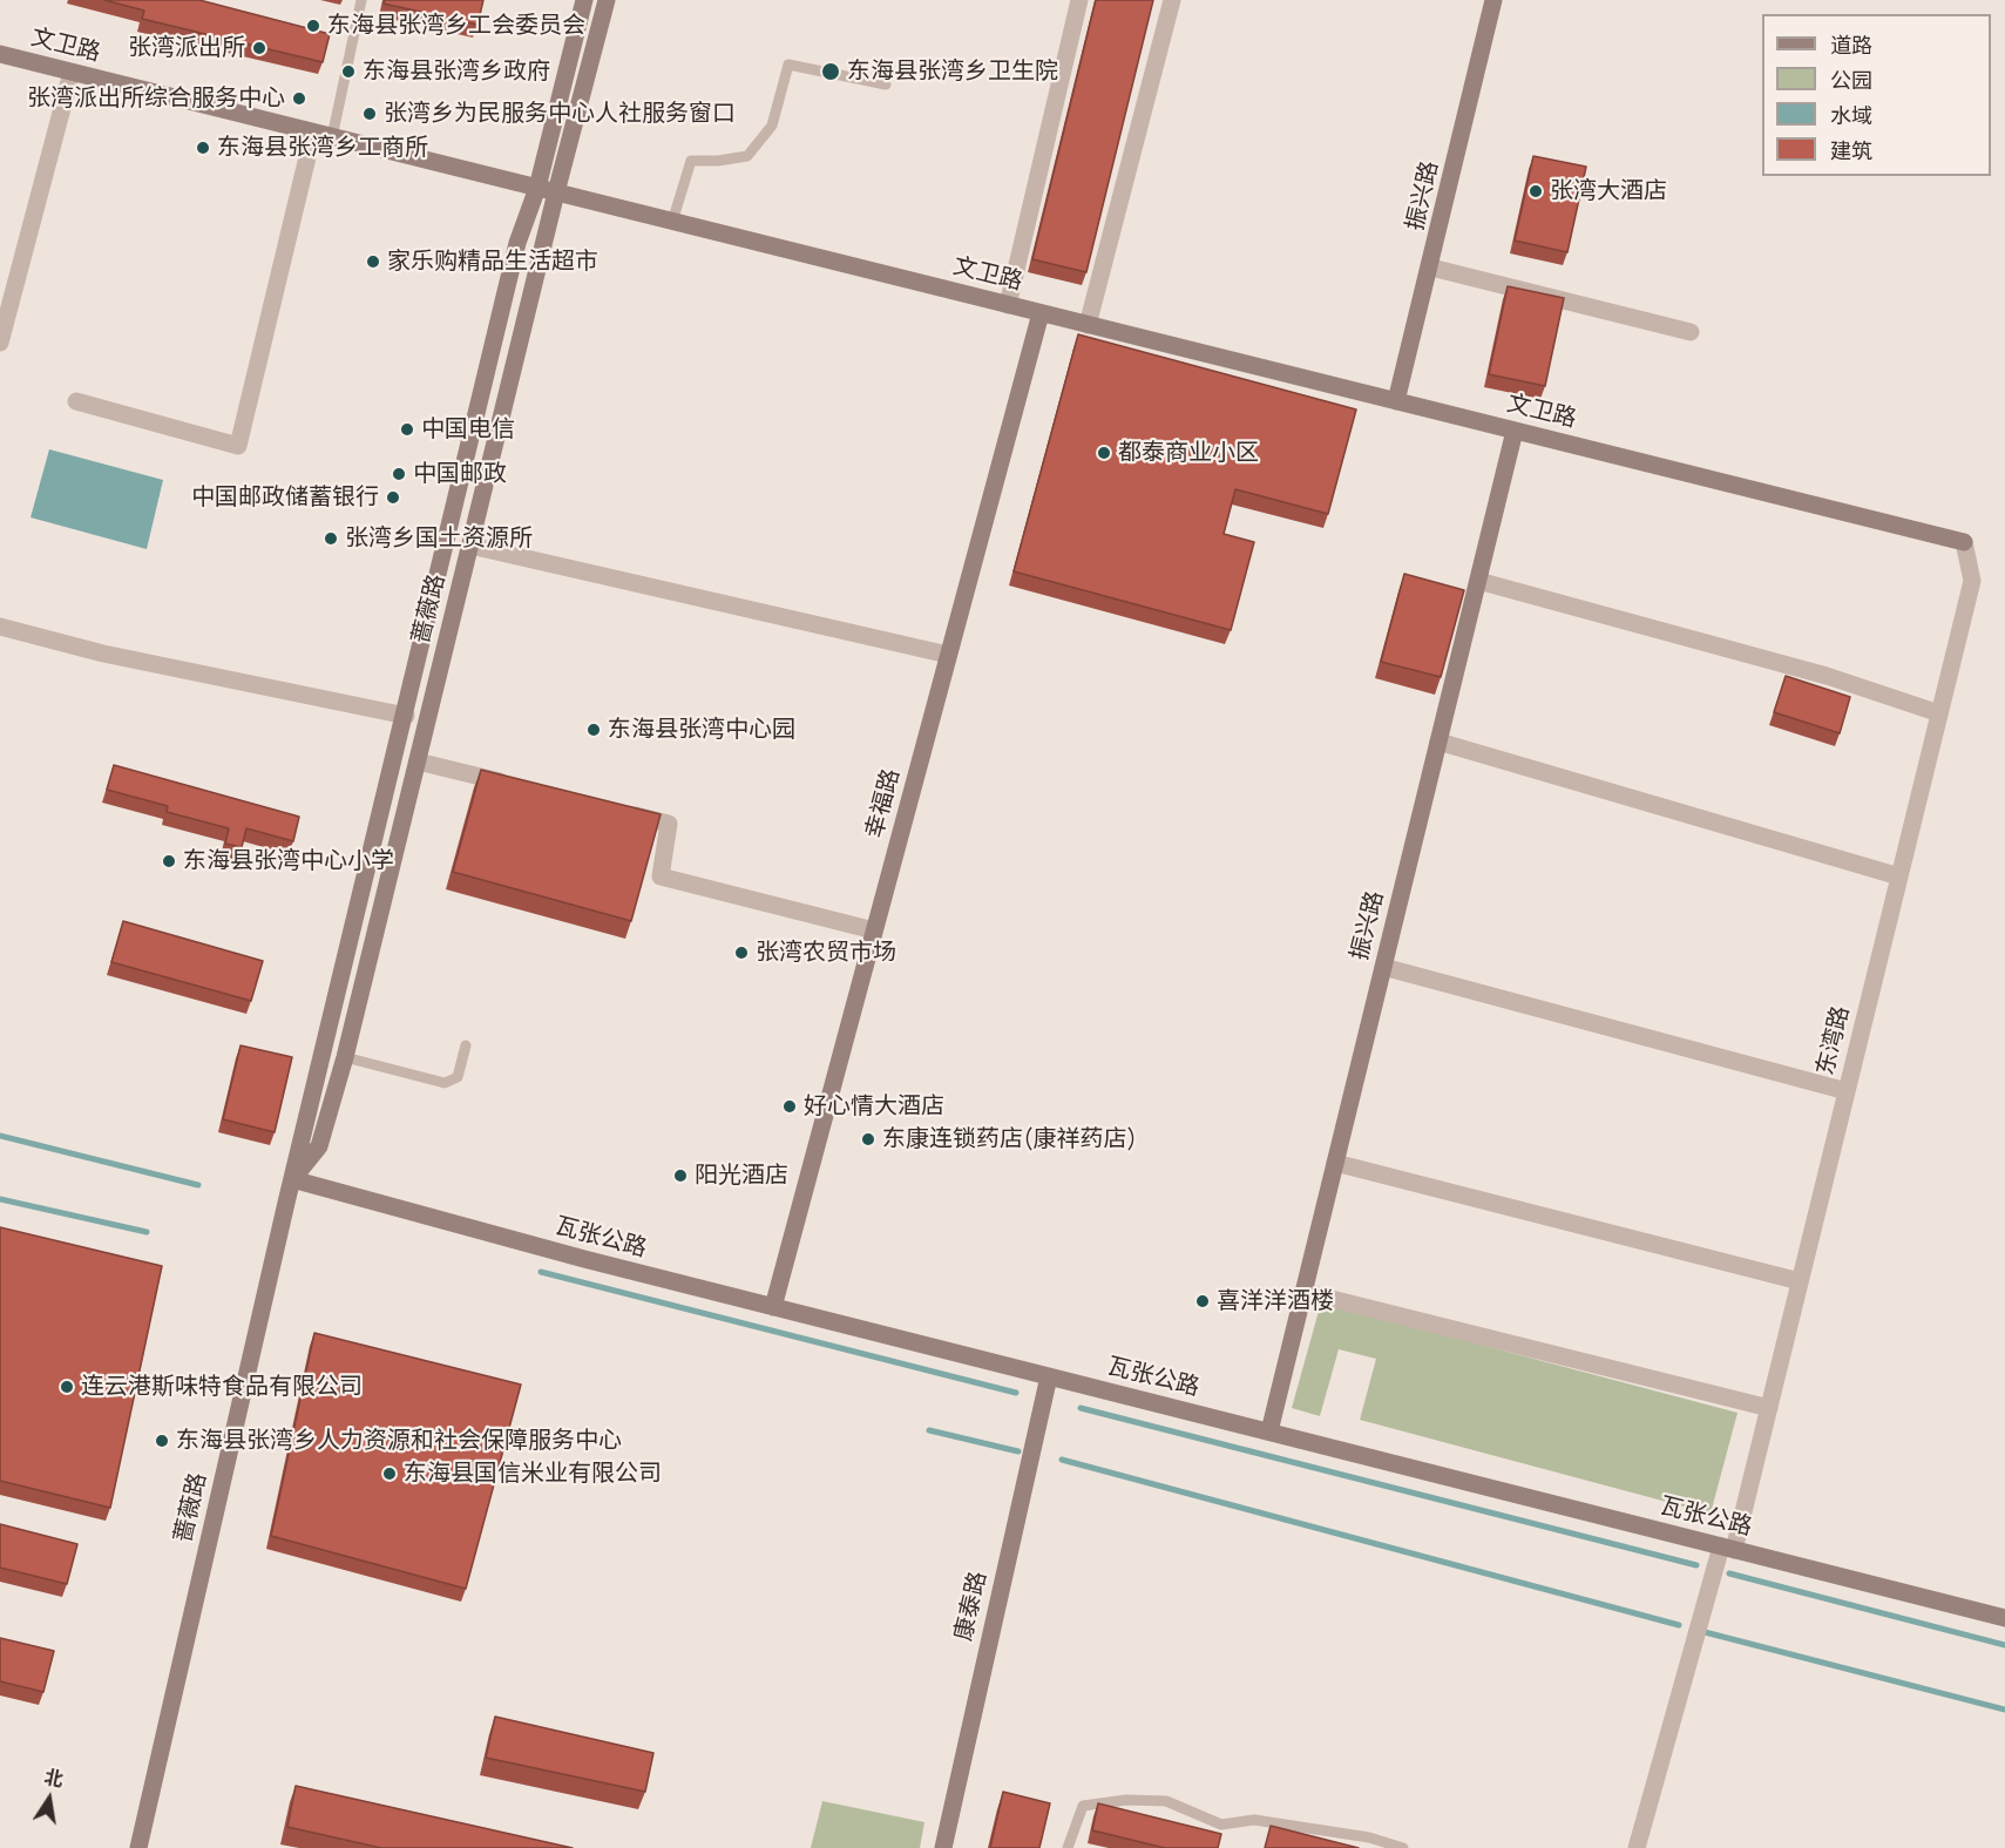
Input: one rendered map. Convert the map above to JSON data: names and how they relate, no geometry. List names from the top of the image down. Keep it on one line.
{"streets":{"street":["文卫路","振兴路","蔷薇路","幸福路","东湾路","瓦张公路","康泰路"]},"crossings":[["文卫路","振兴路"],["文卫路","蔷薇路"],["文卫路","幸福路"],["文卫路","东湾路"],["振兴路","瓦张公路"],["蔷薇路","瓦张公路"],["幸福路","瓦张公路"],["东湾路","瓦张公路"],["瓦张公路","康泰路"]],"places":["东海县张湾乡工会委员会","张湾派出所","东海县张湾乡政府","东海县张湾乡卫生院","张湾派出所综合服务中心","张湾乡为民服务中心人社服务窗口","东海县张湾乡工商所","张湾大酒店","家乐购精品生活超市","中国电信","都泰商业小区","中国邮政","中国邮政储蓄银行","张湾乡国土资源所","东海县张湾中心园","东海县张湾中心小学","张湾农贸市场","好心情大酒店","东康连锁药店(康祥药店)","阳光酒店","喜洋洋酒楼","连云港斯味特食品有限公司","东海县张湾乡人力资源和社会保障服务中心","东海县国信米业有限公司"],"legend":["道路","公园","水域","建筑"],"north":"top"}
